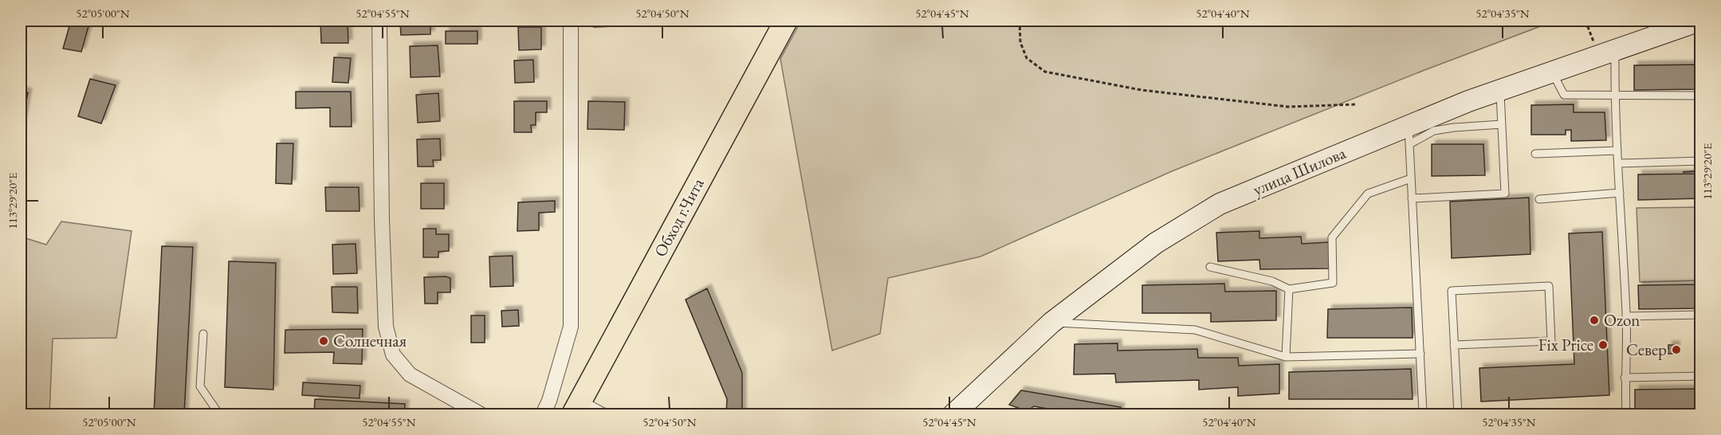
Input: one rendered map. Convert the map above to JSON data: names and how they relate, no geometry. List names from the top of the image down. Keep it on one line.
{"streets":{"highway":["Обход г.Чита"],"main road":["улица Шилова"]},"places":["Ozon","Солнечная","Fix Price","Север"],"coordinates":["52°05'00\"N","52°04'55\"N","52°04'50\"N","52°04'45\"N","52°04'40\"N","52°04'35\"N","113°29'20\"E"]}
